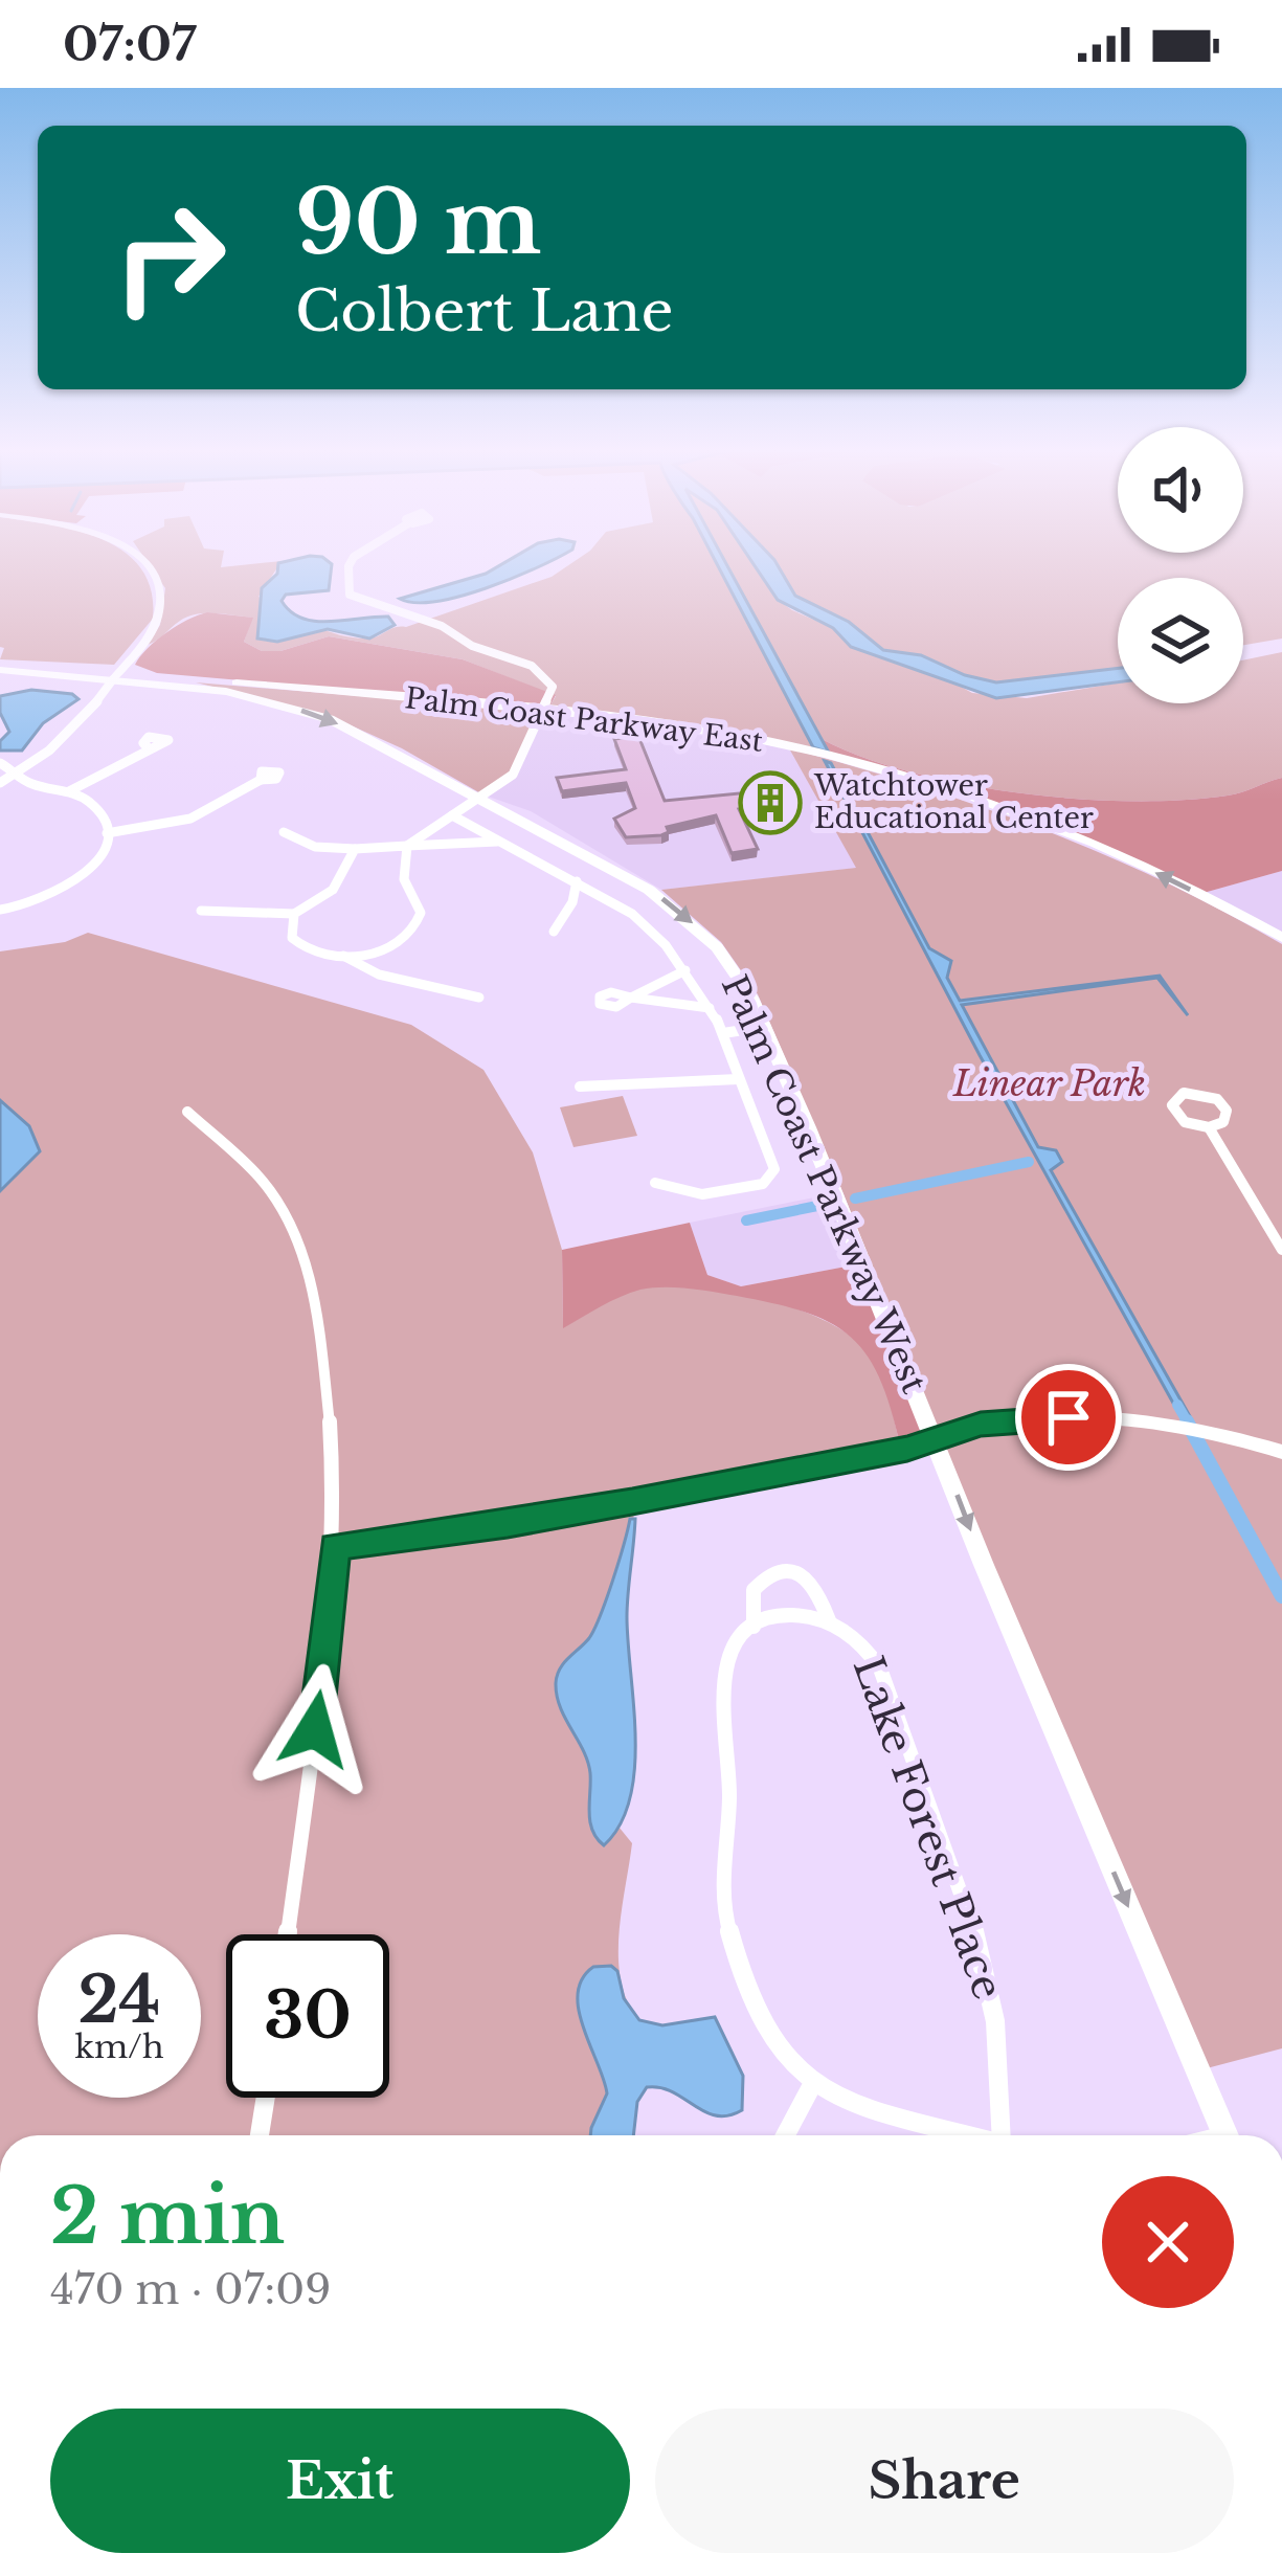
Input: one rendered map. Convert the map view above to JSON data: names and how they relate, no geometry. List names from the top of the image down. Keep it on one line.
{"streets":{"main road":["Palm Coast Parkway East","Palm Coast Parkway West"],"street":["Lake Forest Place"]},"crossings":[["Palm Coast Parkway East","Palm Coast Parkway West"]],"one_way":["Palm Coast Parkway East","Palm Coast Parkway West"],"parks":["Linear Park"],"places":{"building":["Watchtower Educational Center"]},"page":{"status":"07:07","turn":["90 m","Colbert Lane"],"speed":"24 km/h","limit":"30","heading":["2 min","470 m · 07:09"],"buttons":["Exit","Share"]}}
